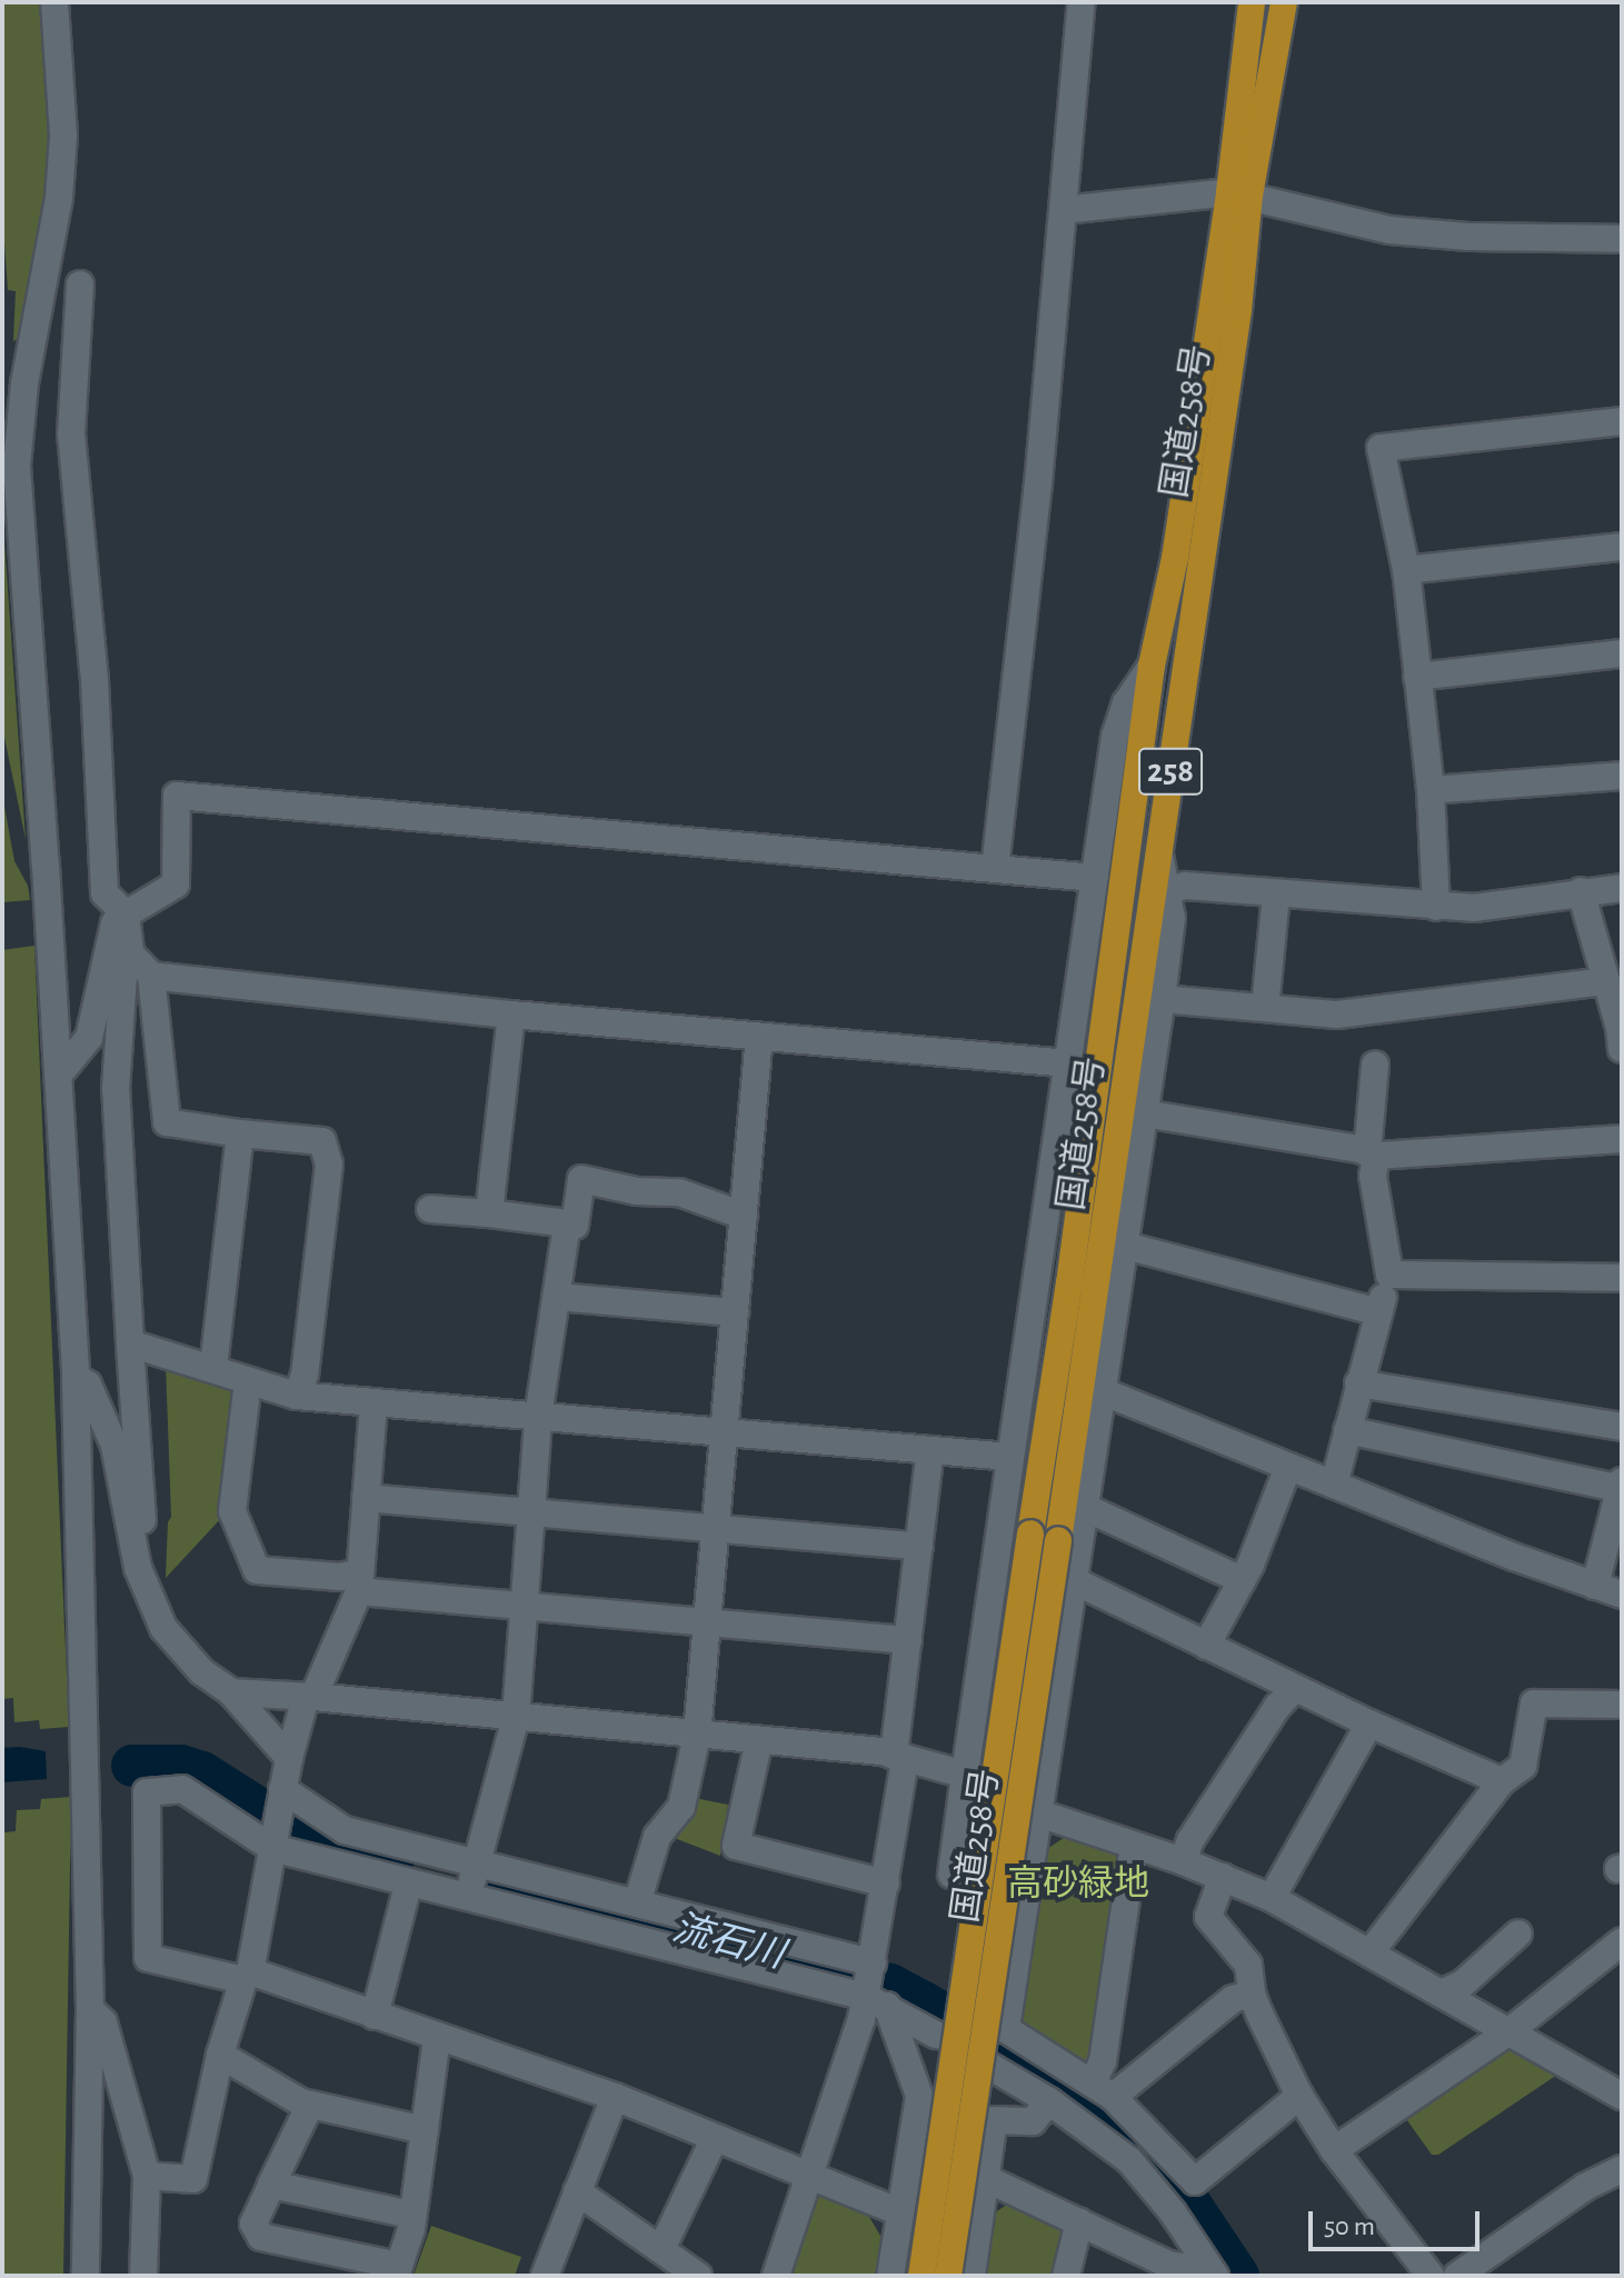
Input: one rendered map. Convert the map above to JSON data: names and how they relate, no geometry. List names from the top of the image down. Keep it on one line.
{"streets":{"highway":["国道258号","258"]},"water":["流石川"],"parks":["高砂緑地"],"scale_bar":"50 m"}
